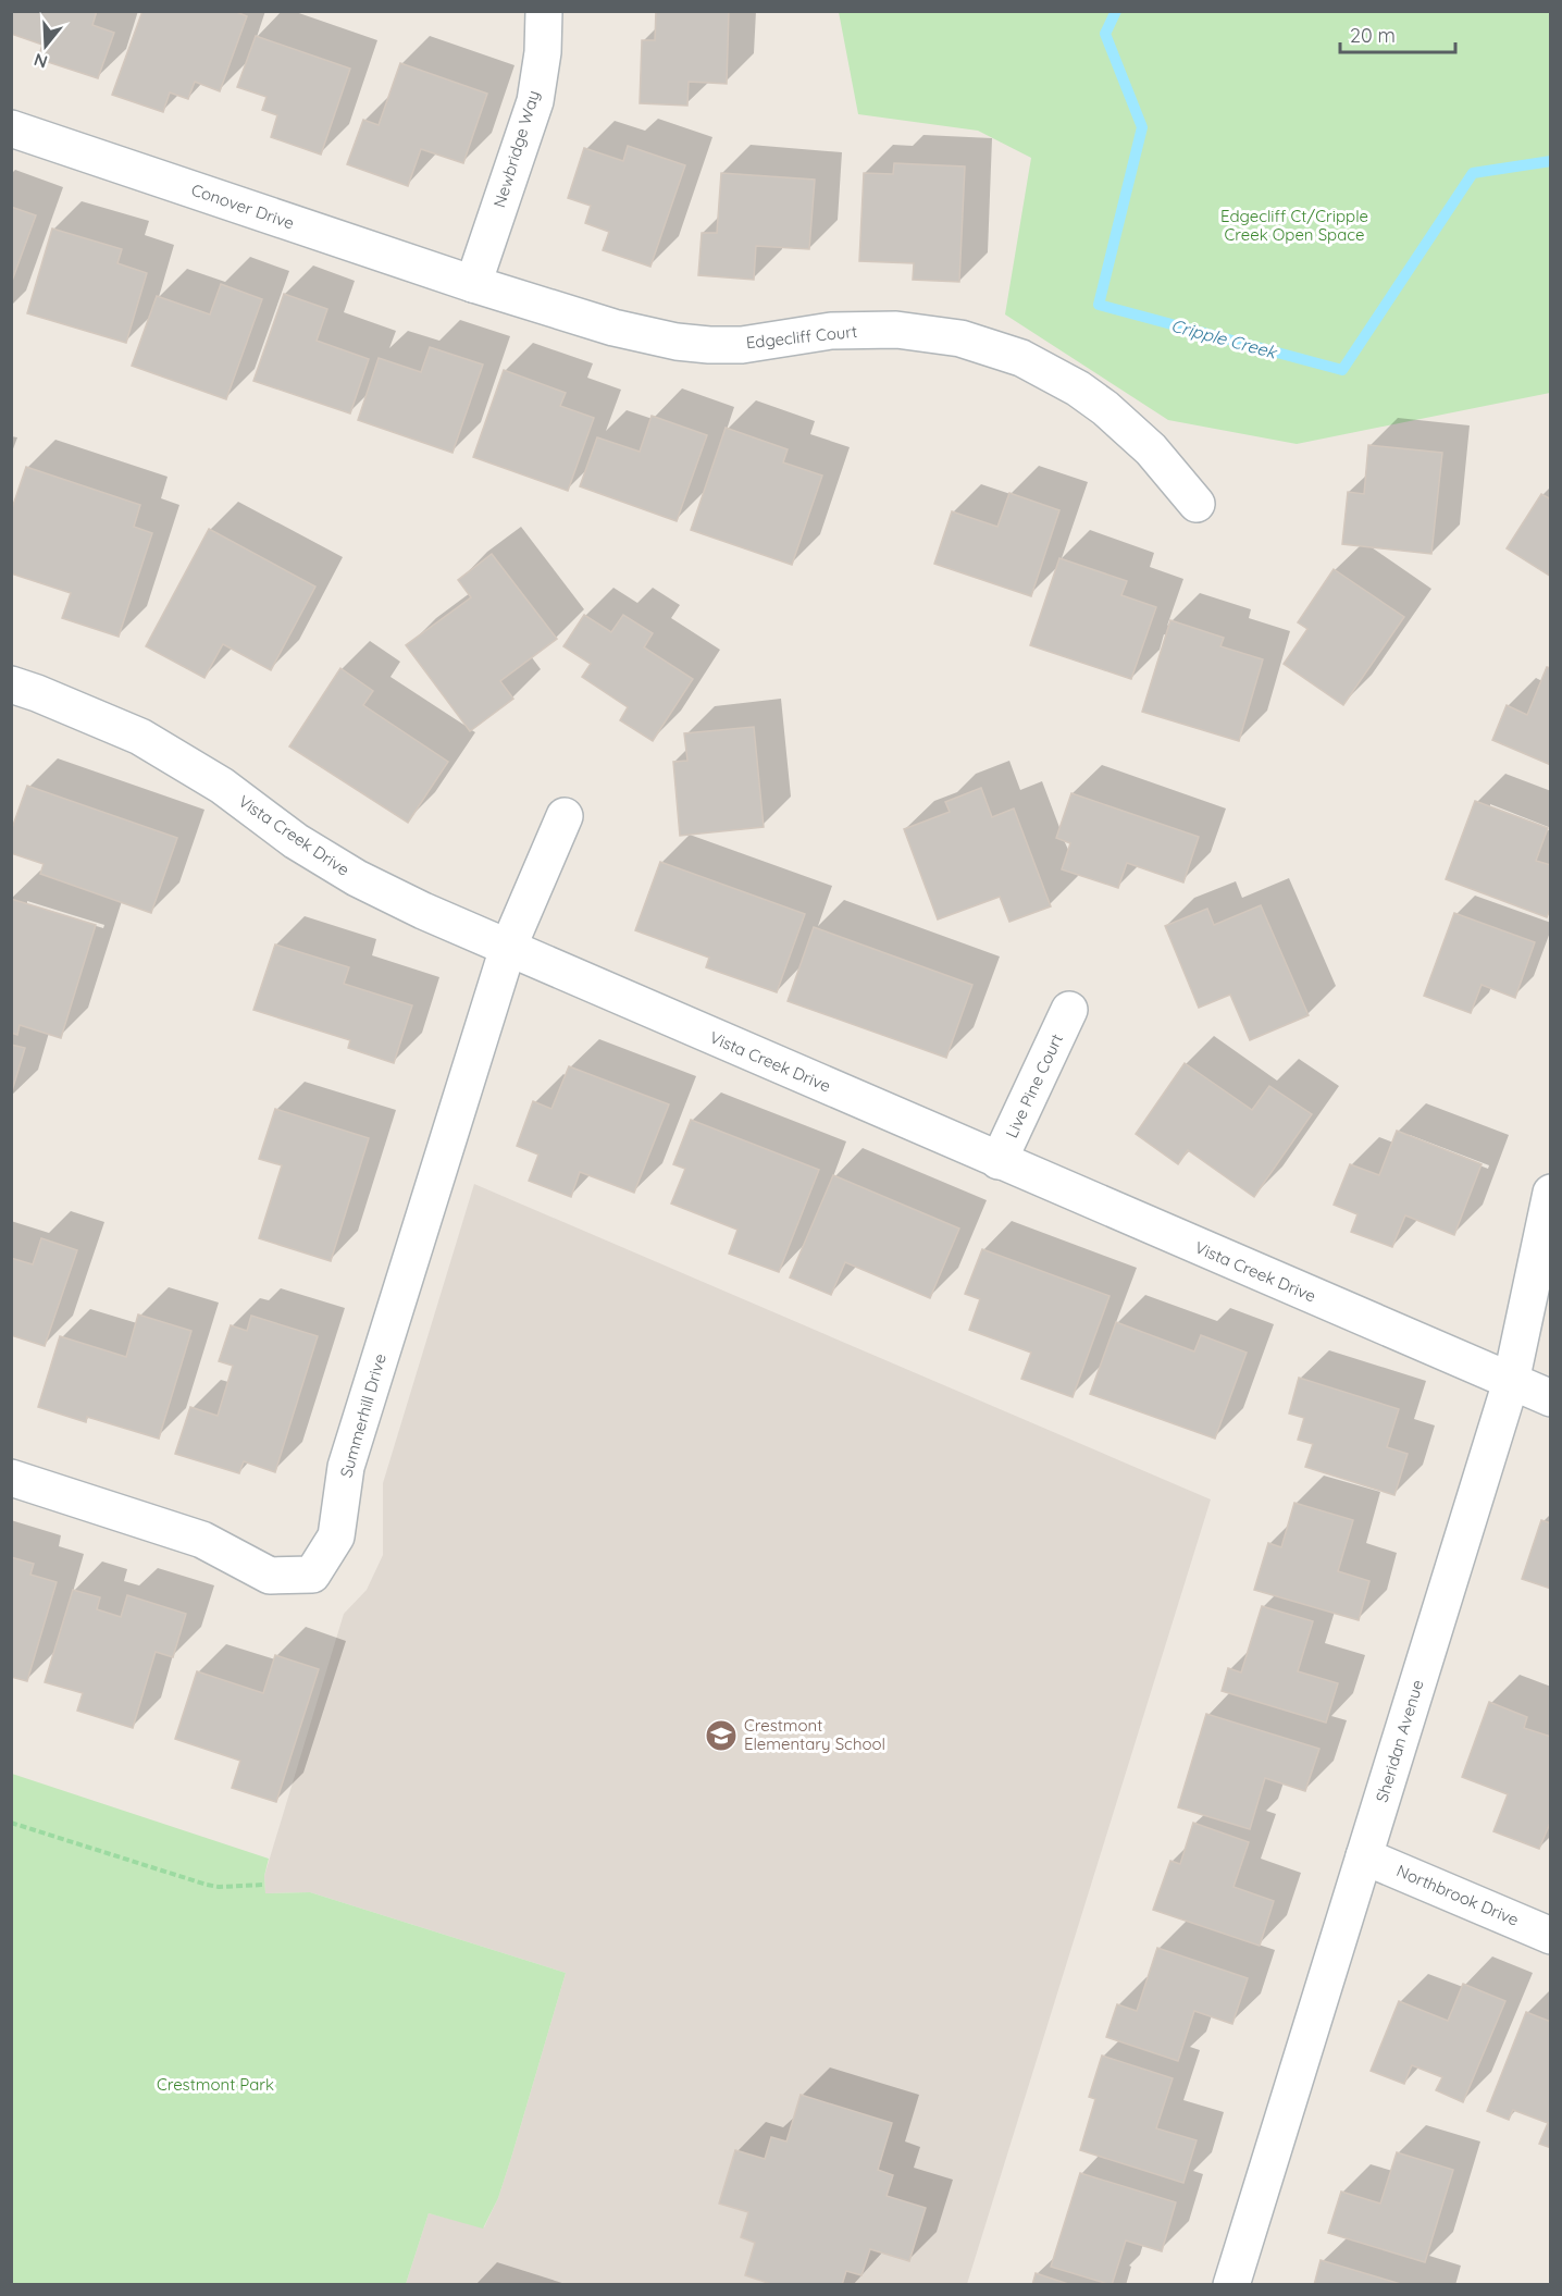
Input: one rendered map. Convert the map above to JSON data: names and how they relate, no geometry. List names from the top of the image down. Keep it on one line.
{"streets":{"street":["Newbridge Way","Conover Drive","Edgecliff Court","Vista Creek Drive","Live Pine Court","Summerhill Drive","Sheridan Avenue","Northbrook Drive"]},"crossings":[["Newbridge Way","Conover Drive"],["Newbridge Way","Edgecliff Court"],["Conover Drive","Edgecliff Court"],["Vista Creek Drive","Live Pine Court"],["Vista Creek Drive","Summerhill Drive"],["Vista Creek Drive","Sheridan Avenue"],["Sheridan Avenue","Northbrook Drive"]],"water":["Cripple Creek"],"parks":["Edgecliff Ct/Cripple Creek Open Space","Crestmont Park"],"places":{"school or university":["Crestmont Elementary School"]},"scale_bar":"20 m","north":"bottom"}
